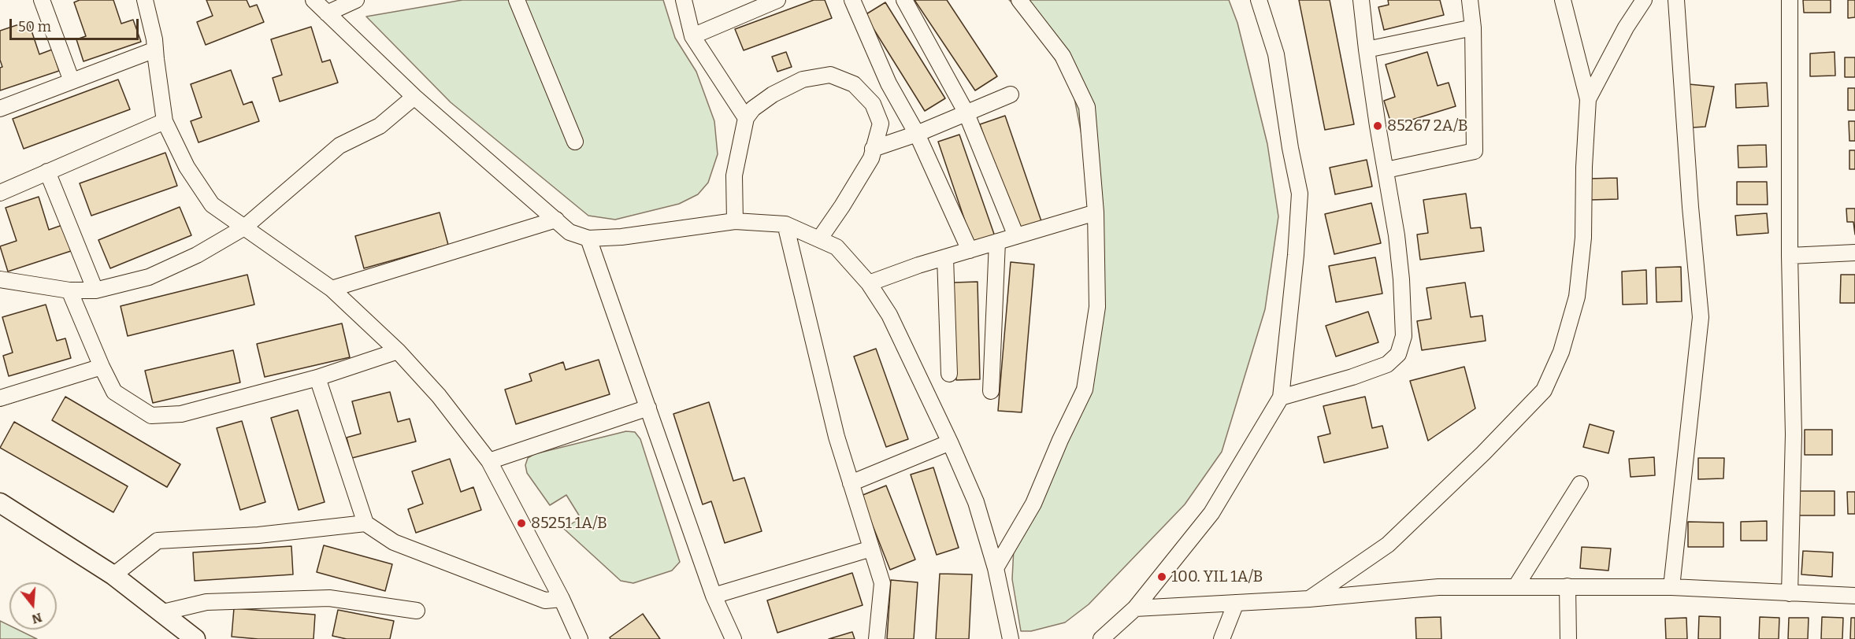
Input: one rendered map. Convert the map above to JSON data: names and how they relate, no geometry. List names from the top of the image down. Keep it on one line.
{"places":["85267 2A/B","85251 1A/B","100. YIL 1A/B"],"scale_bar":"50 m","north":"bottom"}
